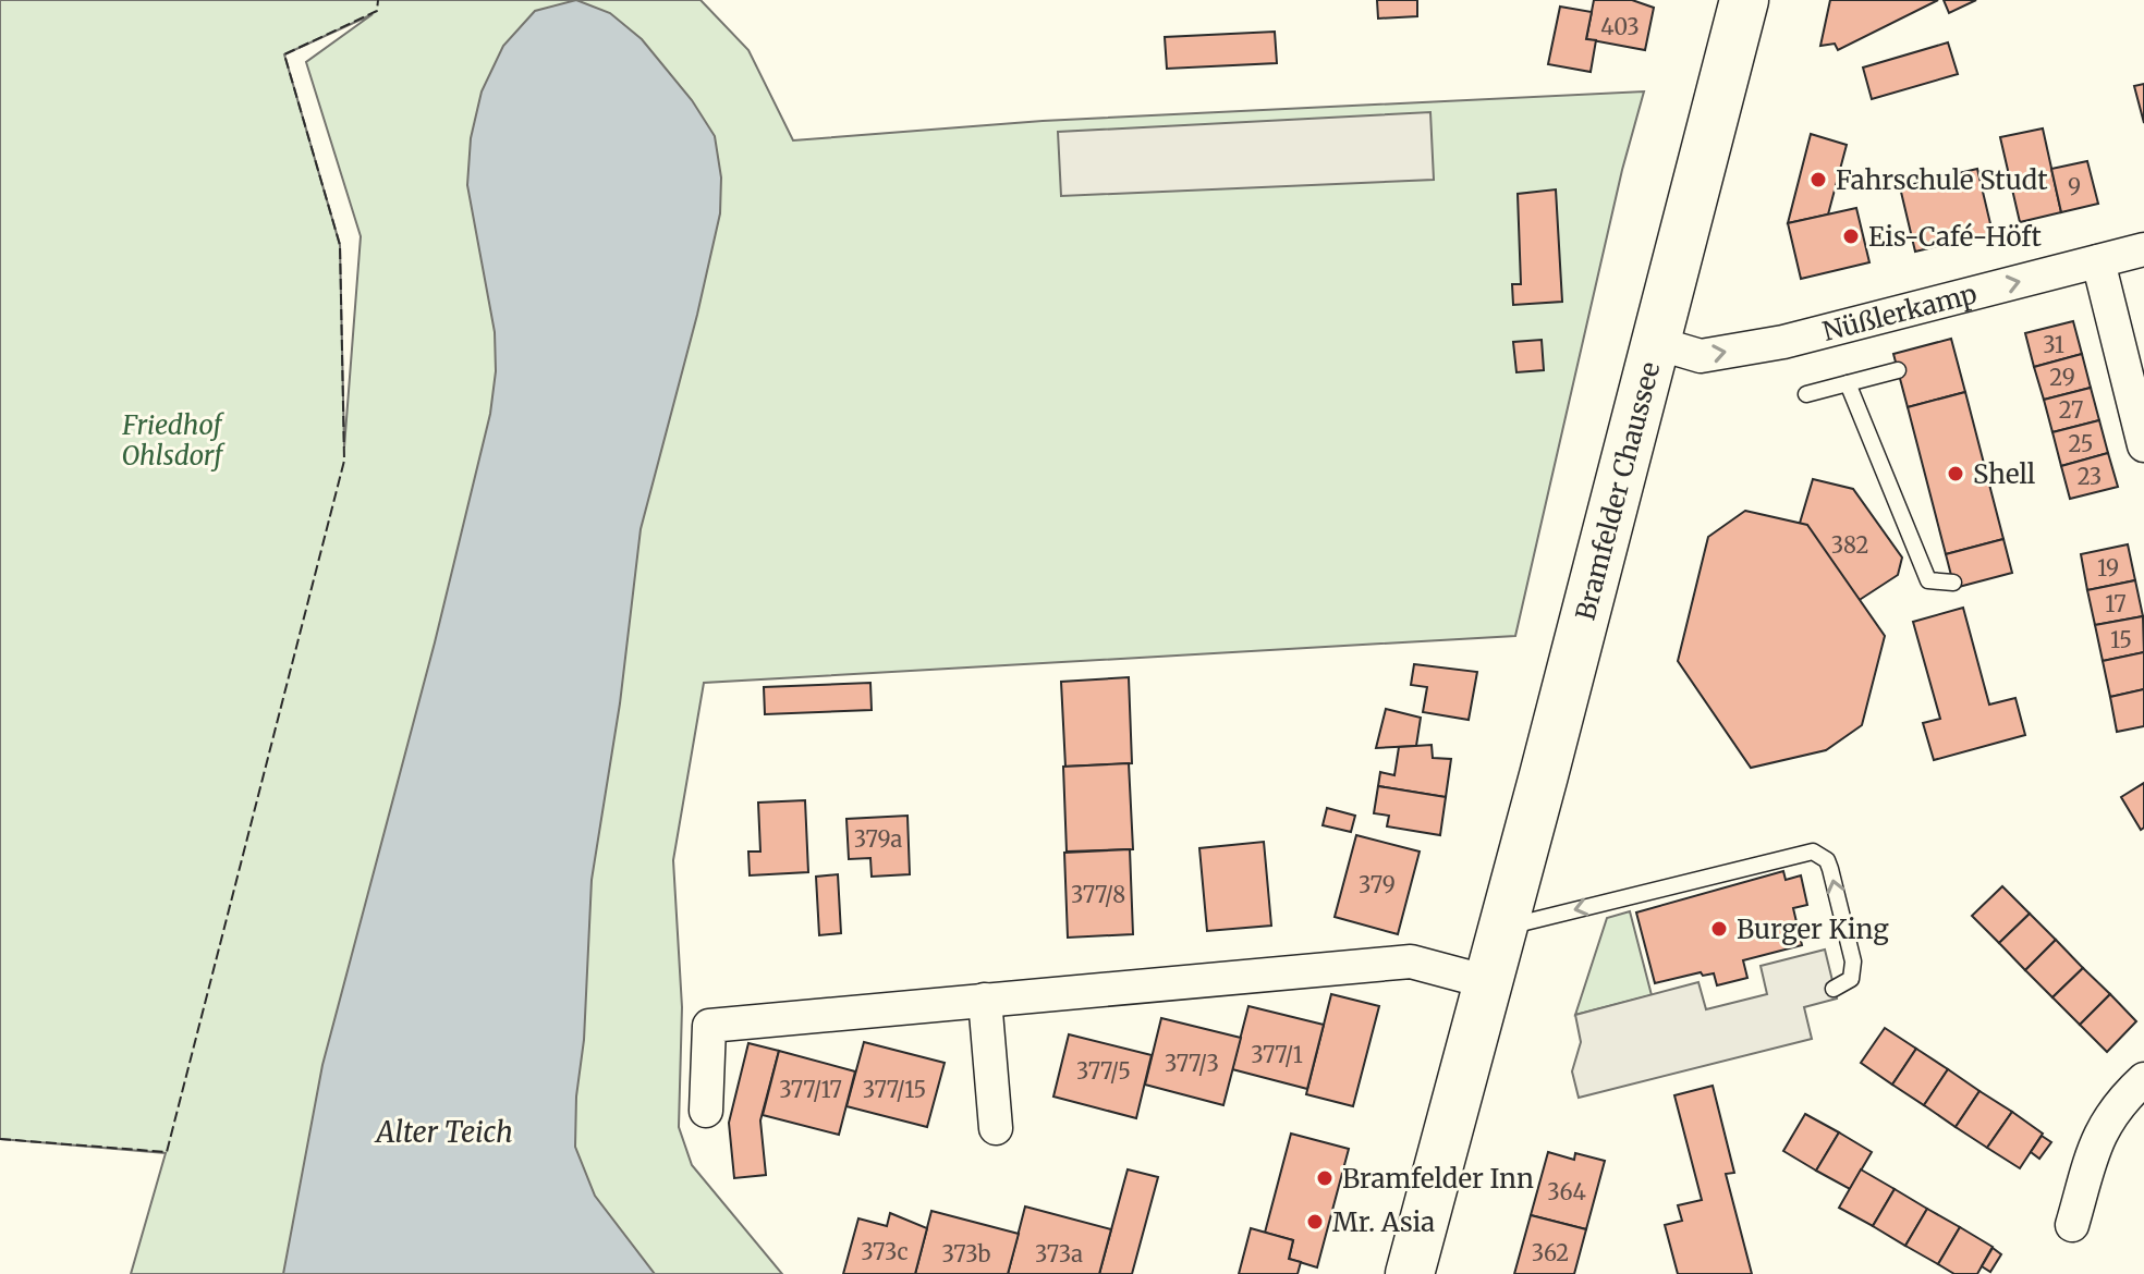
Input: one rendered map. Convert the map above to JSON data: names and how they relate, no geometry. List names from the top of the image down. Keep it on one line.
{"streets":{"main road":["Bramfelder Chaussee"],"street":["Nüßlerkamp"]},"crossings":[["Nüßlerkamp","Bramfelder Chaussee"]],"one_way":["Nüßlerkamp"],"water":["Alter Teich"],"parks":["Friedhof Ohlsdorf"],"places":["Fahrschule Studt","Eis-Café-Höft","Shell","Burger King","Bramfelder Inn","Mr. Asia"],"house_numbers":["403","9","31","29","27","25","23","382","19","17","15","379a","379","377/8","377/1","377/3","377/5","377/17","377/15","364","373c","362","373b","373a"]}
